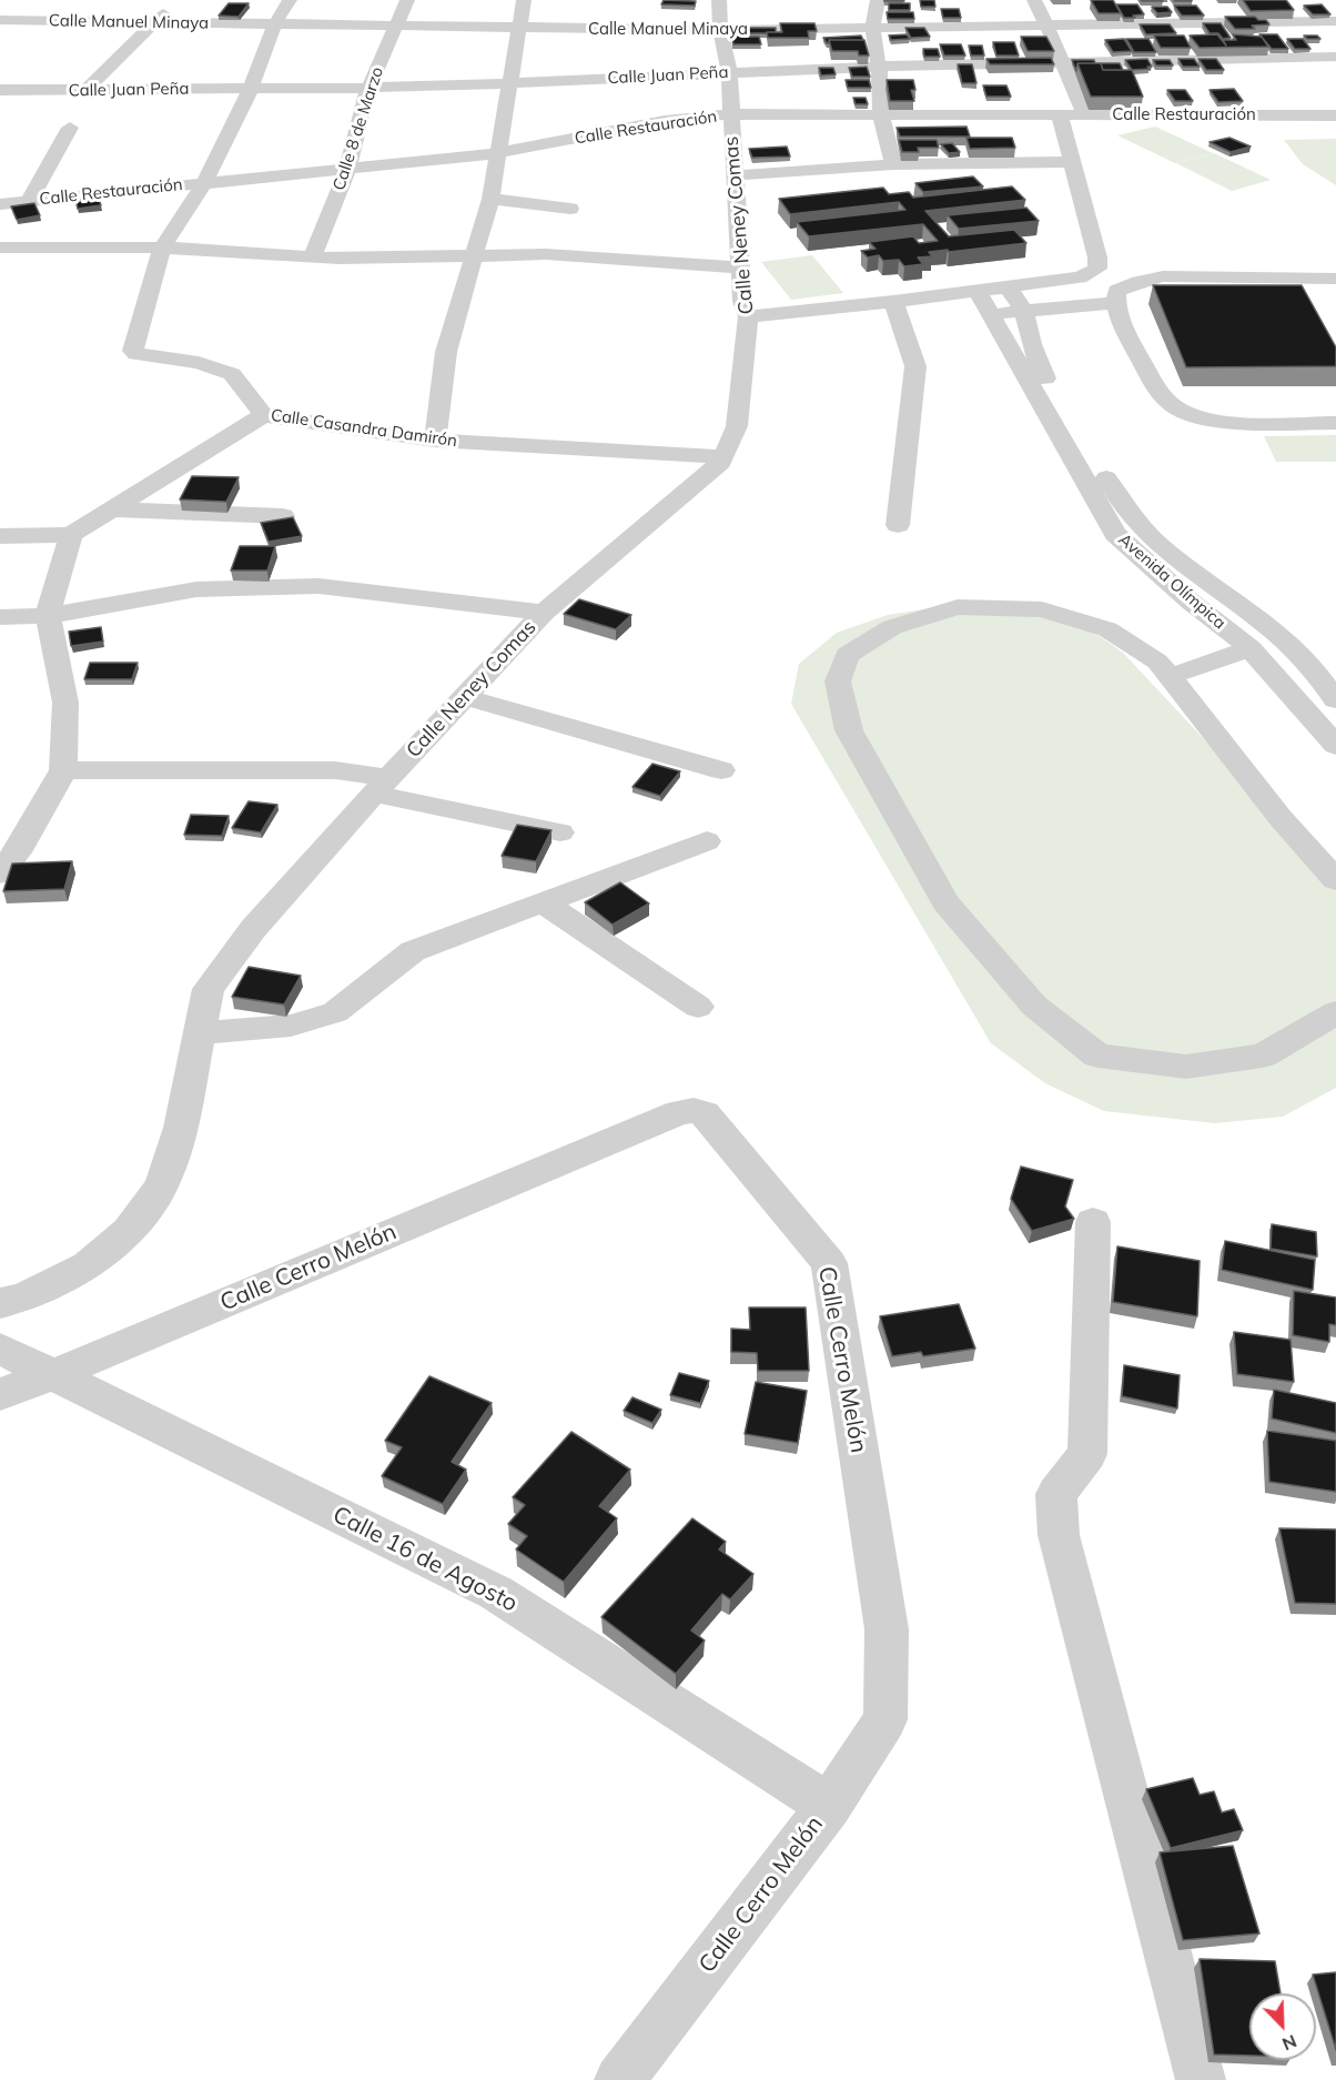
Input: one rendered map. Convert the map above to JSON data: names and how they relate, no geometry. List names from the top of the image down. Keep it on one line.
{"streets":{"street":["Calle Manuel Minaya","Calle Juan Peña","Calle Restauración","Calle 8 de Marzo","Calle Neney Comas","Calle Casandra Damirón","Avenida Olímpica","Calle Cerro Melón","Calle 16 de Agosto"]},"crossings":[["Calle Manuel Minaya","Calle 8 de Marzo"],["Calle Manuel Minaya","Calle Neney Comas"],["Calle Manuel Minaya","Calle Casandra Damirón"],["Calle Juan Peña","Calle 8 de Marzo"],["Calle Juan Peña","Calle Neney Comas"],["Calle Juan Peña","Calle Casandra Damirón"],["Calle Restauración","Calle 8 de Marzo"],["Calle Restauración","Calle Neney Comas"],["Calle Restauración","Calle Casandra Damirón"],["Calle Neney Comas","Calle Casandra Damirón"],["Calle Cerro Melón","Calle 16 de Agosto"]],"north":"bottom right"}
